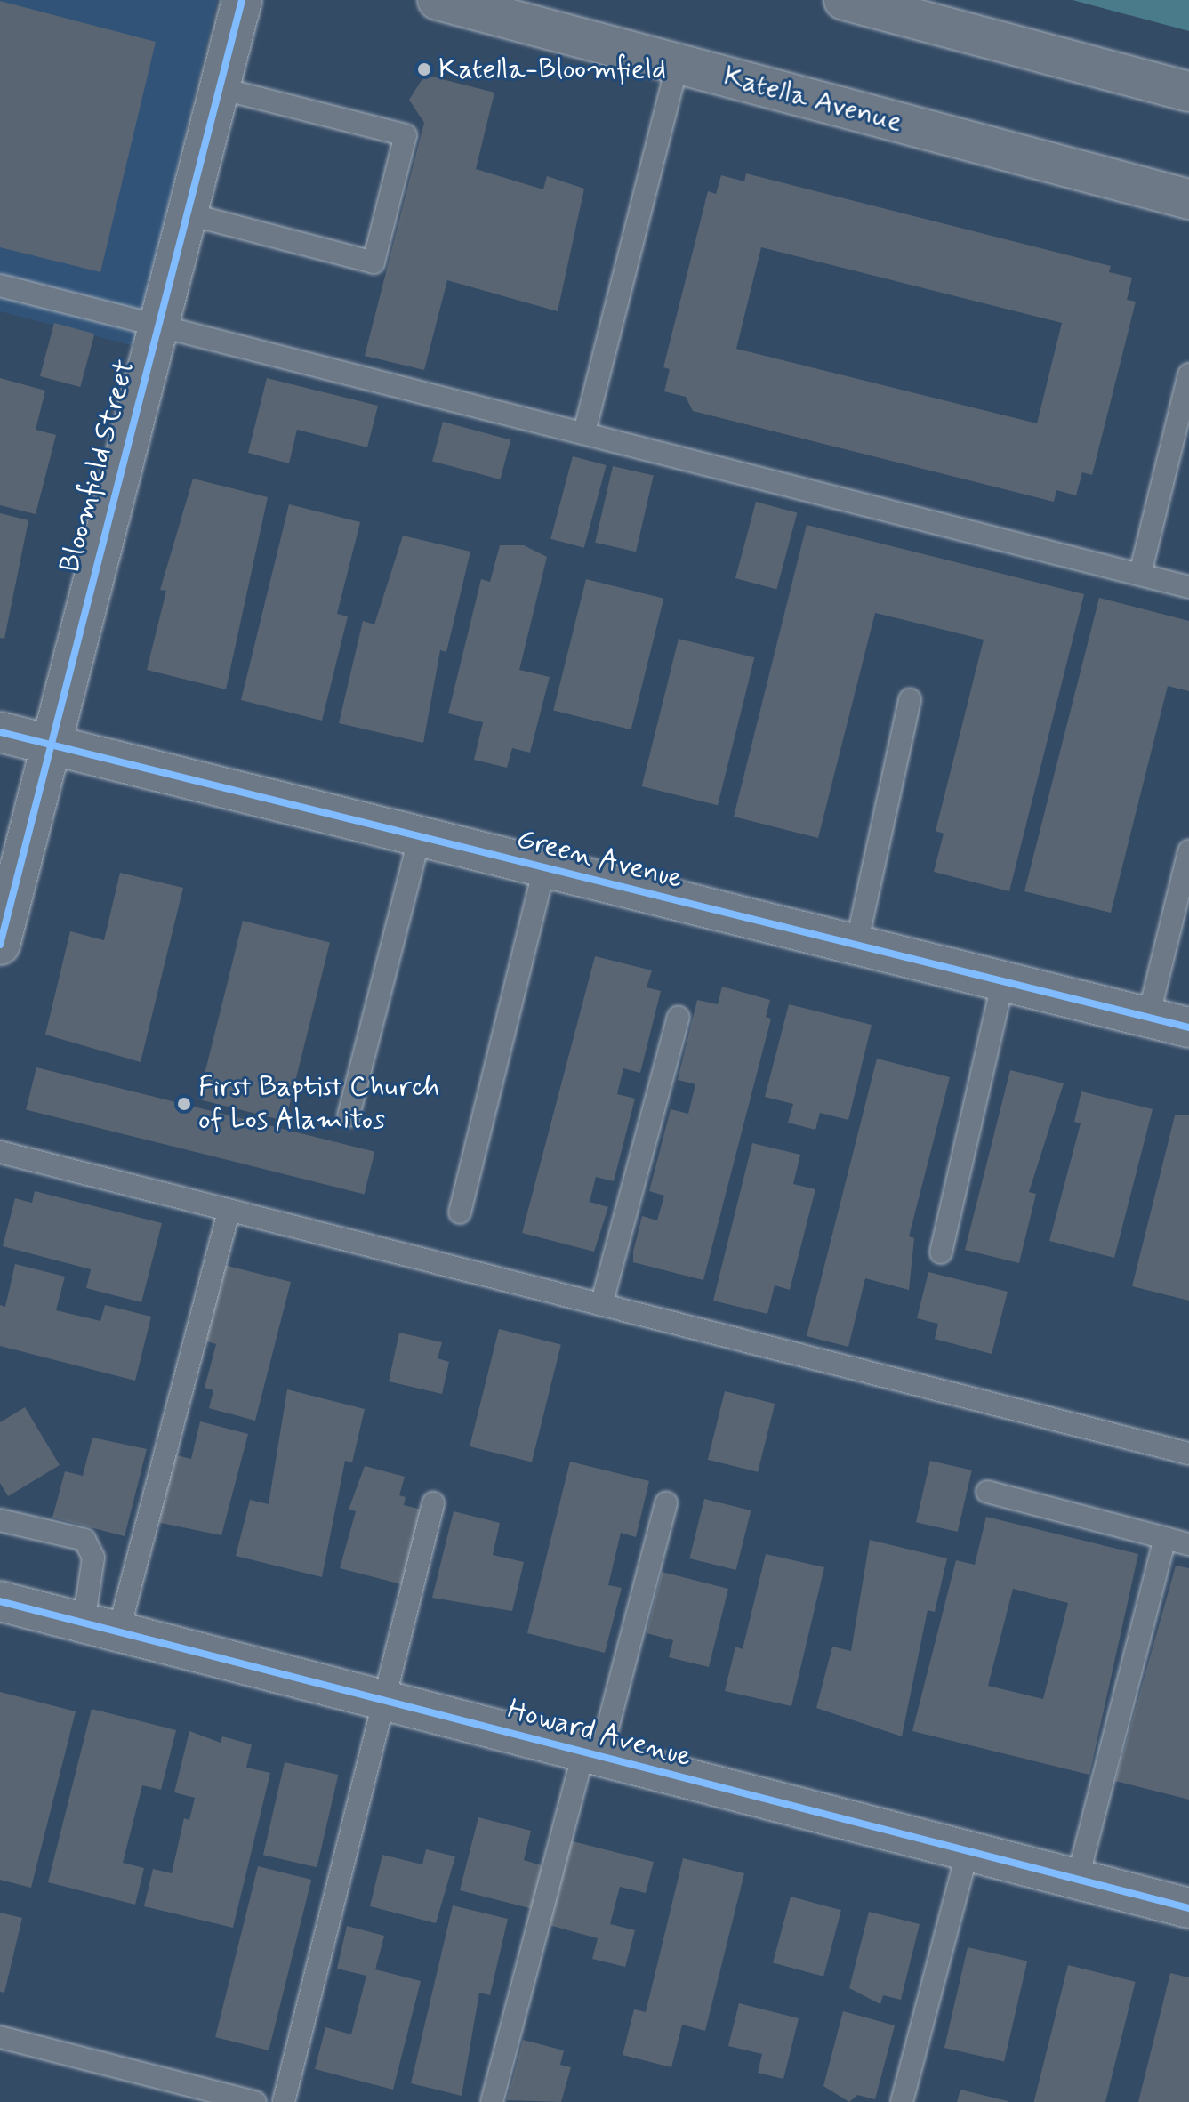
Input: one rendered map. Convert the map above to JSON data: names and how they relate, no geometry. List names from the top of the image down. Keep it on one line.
{"streets":{"street":["Katella Avenue","Bloomfield Street","Green Avenue","Howard Avenue"]},"crossings":[["Bloomfield Street","Green Avenue"]],"places":["Katella-Bloomfield","First Baptist Church of Los Alamitos"]}
